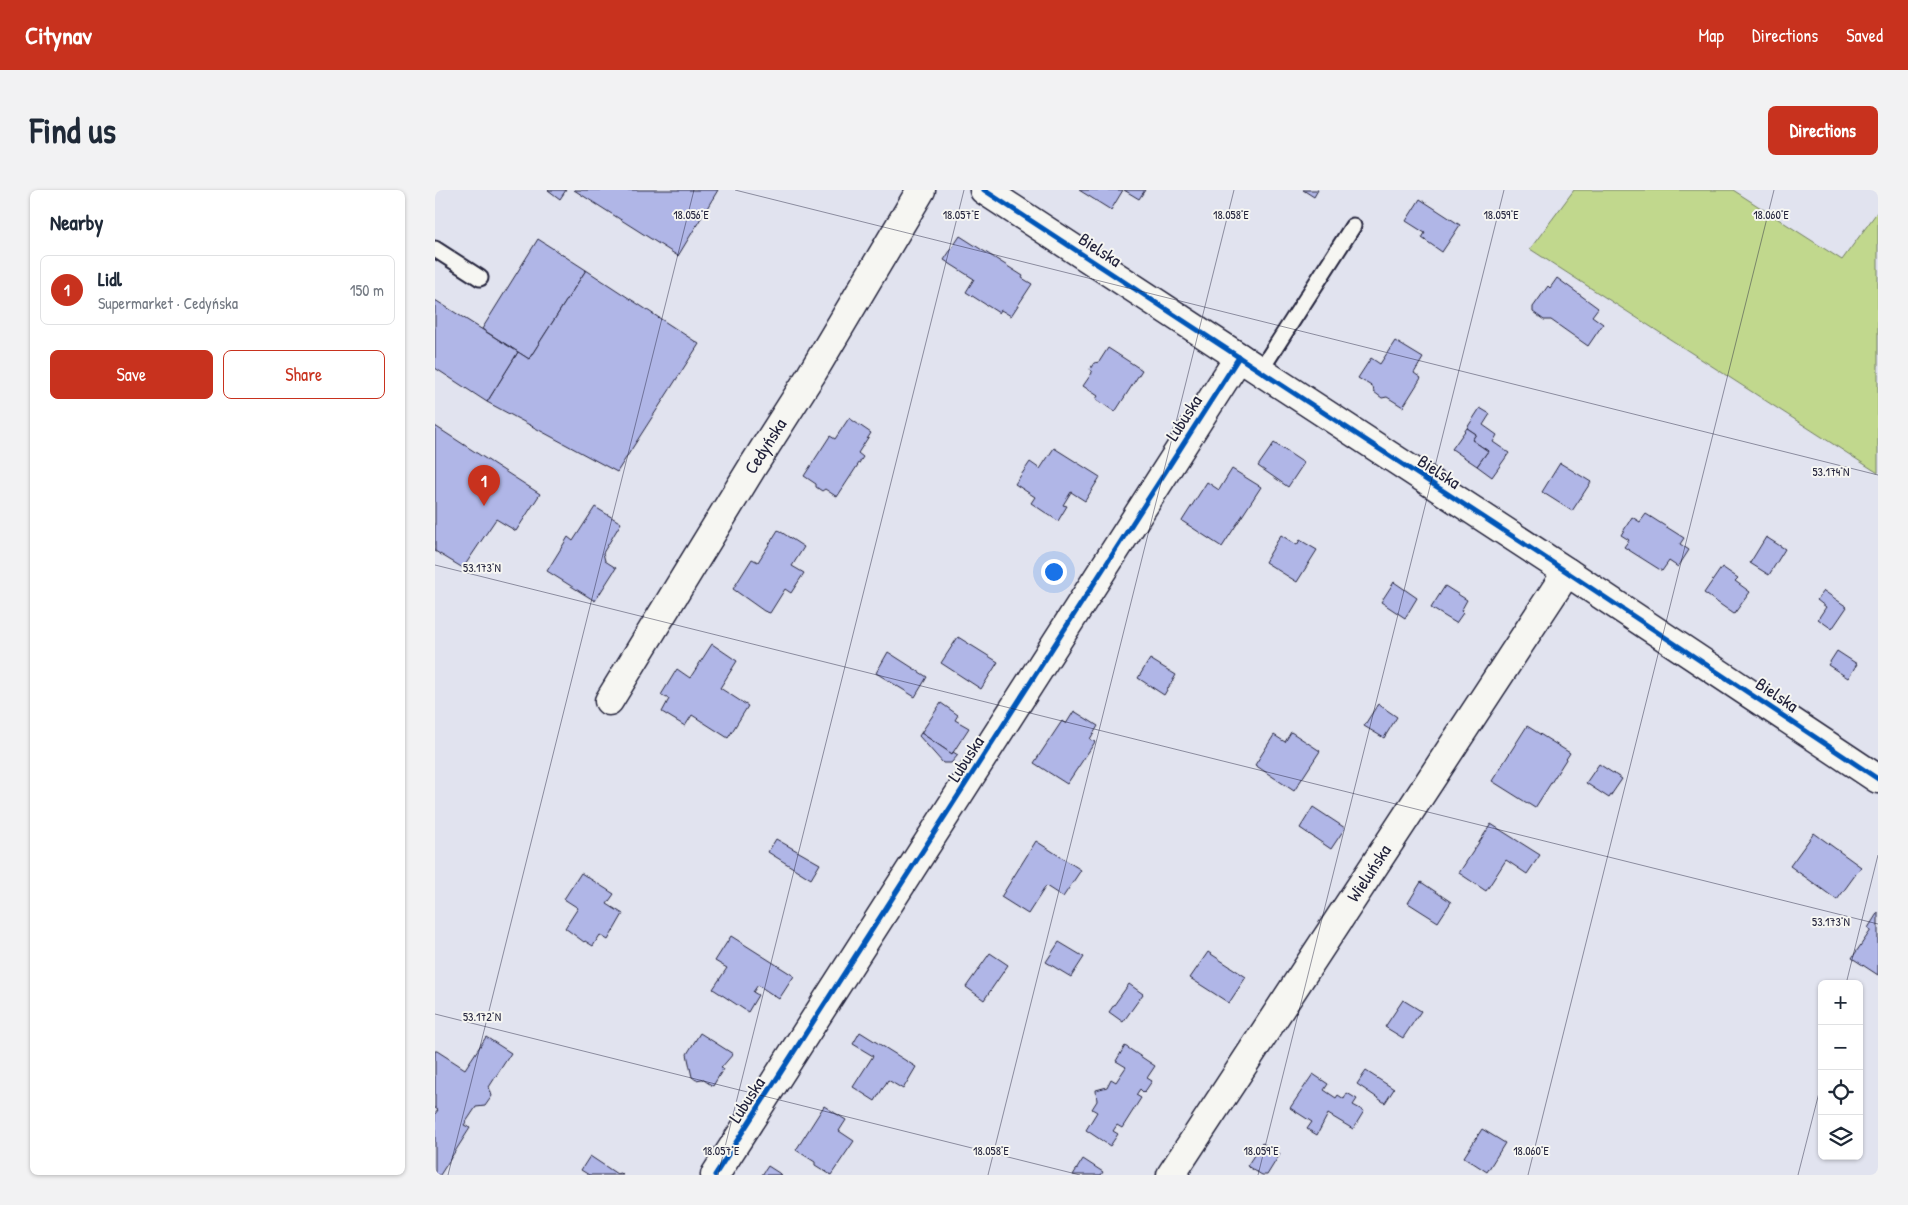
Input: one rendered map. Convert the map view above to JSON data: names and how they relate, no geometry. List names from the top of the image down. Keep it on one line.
{"streets":{"street":["Bielska","Lubuska","Cedyńska","Wieluńska"]},"crossings":[["Bielska","Lubuska"],["Bielska","Wieluńska"]],"page":{"header":"Citynav","nav":["Map","Directions","Saved"],"buttons":["Directions",["Save","Share"]],"title":"Find us","heading":"Nearby","list":[{"mark":"1","name":"Lidl","note":"Supermarket · Cedyńska","value":"150 m"}],"pins":"1","map_buttons":["+","−"]},"coordinates":["18.056°E","18.057°E","18.058°E","18.059°E","18.060°E","53.174°N","53.173°N","53.172°N"]}
